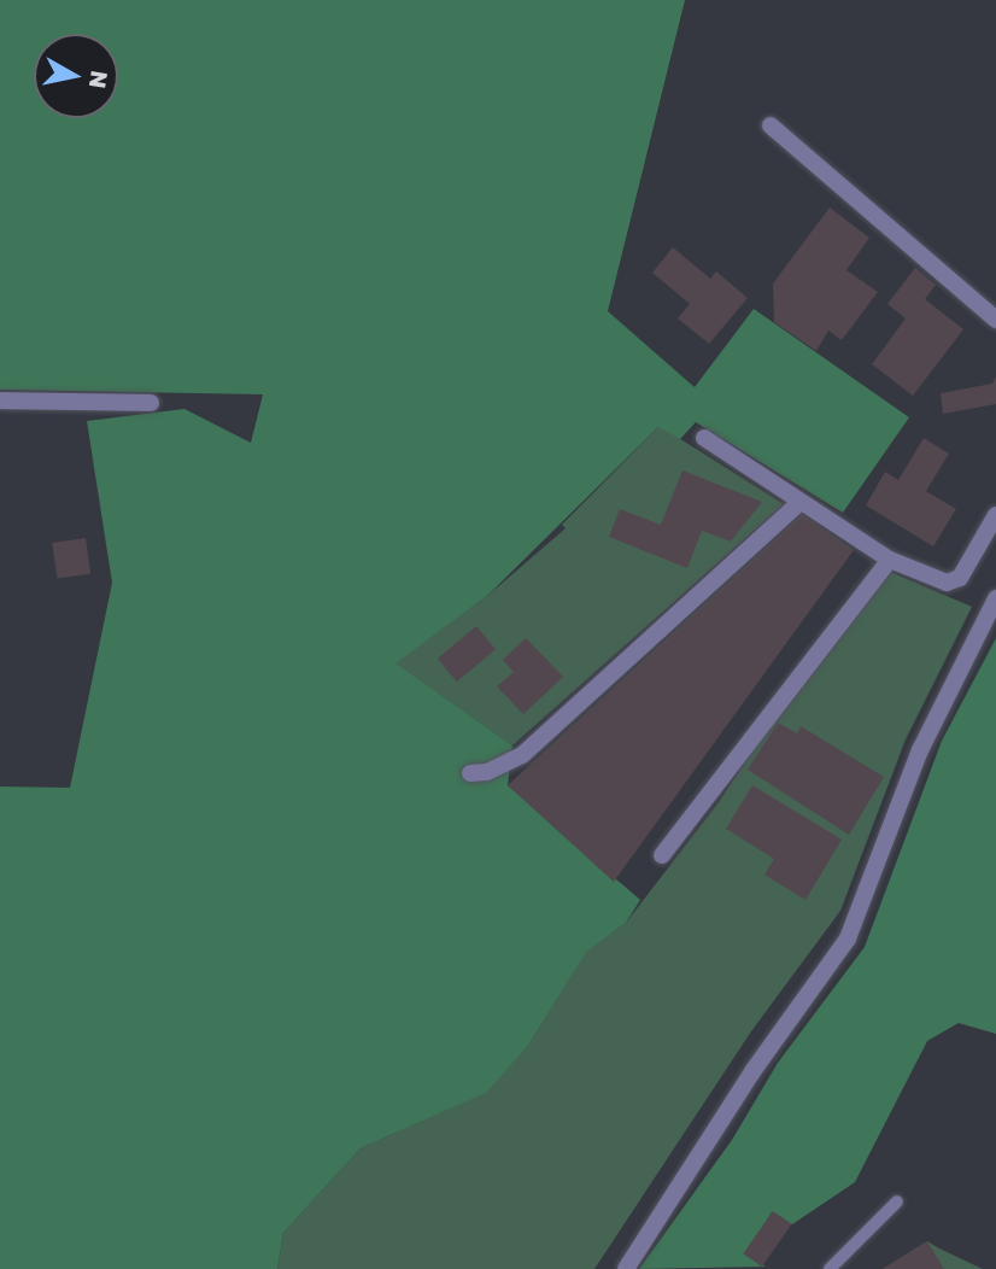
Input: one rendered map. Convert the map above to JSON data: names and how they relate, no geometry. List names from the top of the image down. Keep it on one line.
{"north":"right"}
